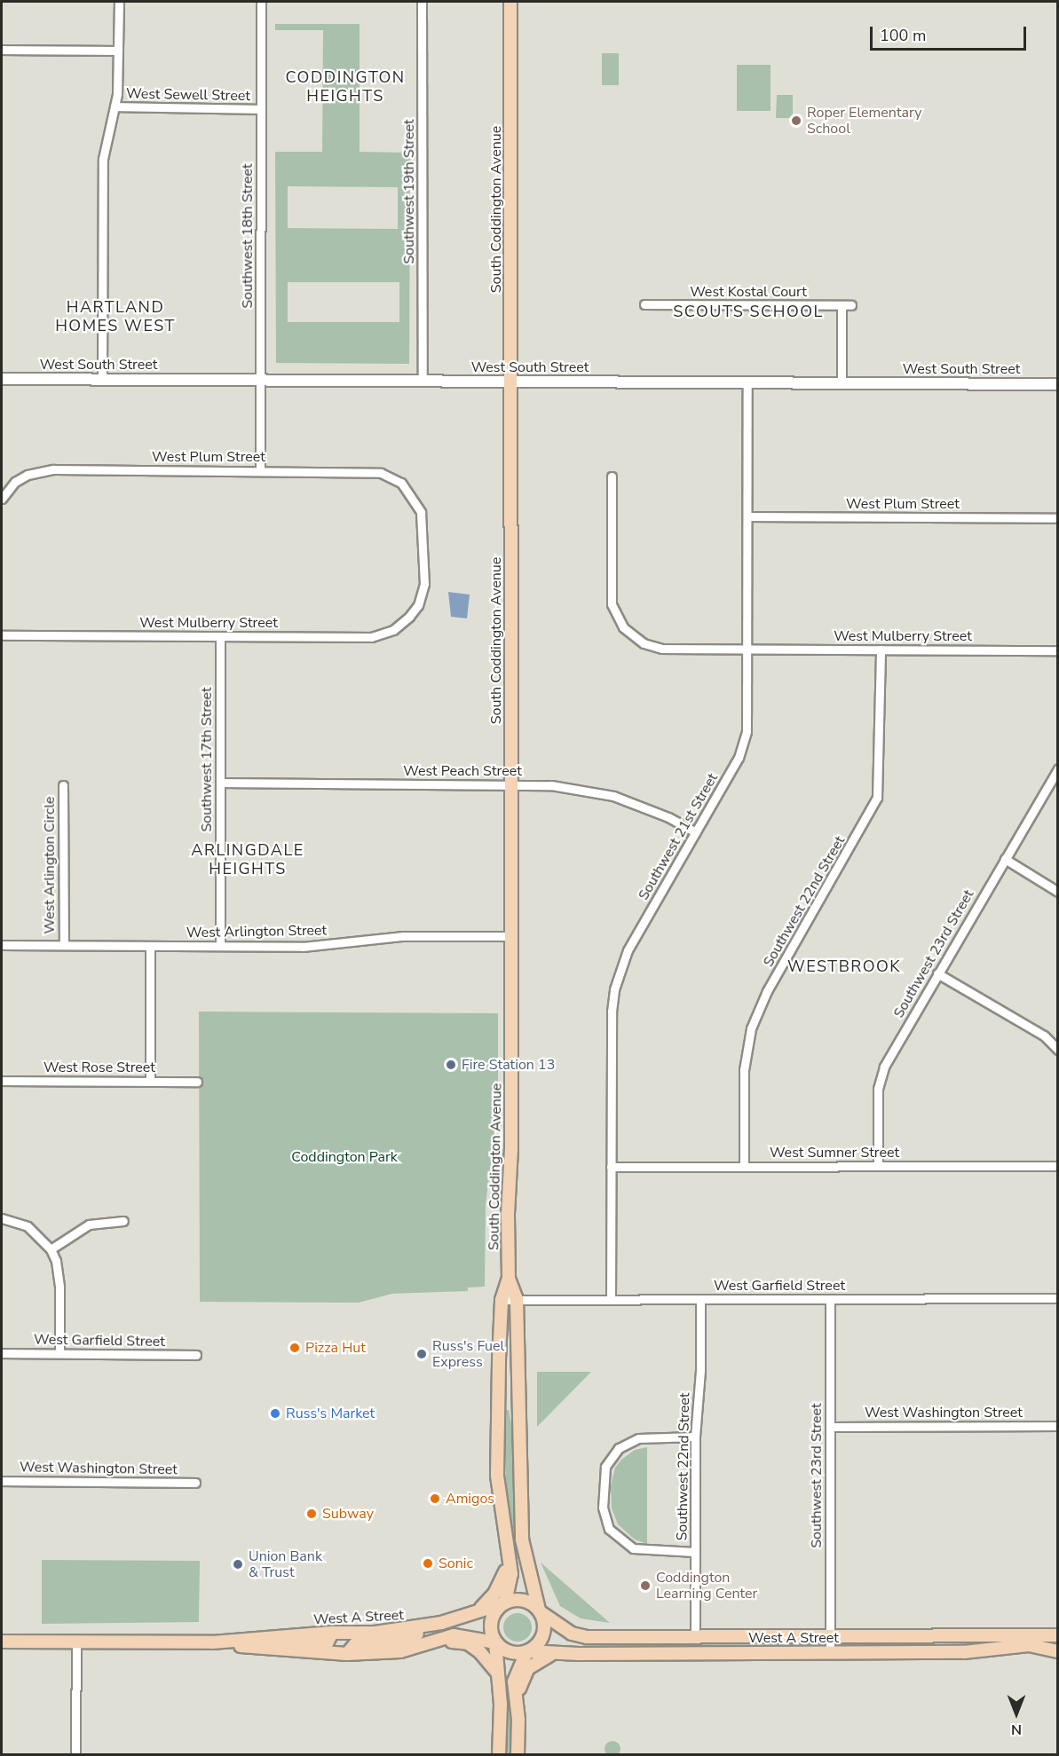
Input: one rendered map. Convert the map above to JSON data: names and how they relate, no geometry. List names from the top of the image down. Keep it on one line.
{"streets":{"main road":["South Coddington Avenue","West A Street"],"street":["West Sewell Street","Southwest 19th Street","Southwest 18th Street","West Kostal Court","West South Street","West Plum Street","West Mulberry Street","Southwest 17th Street","West Peach Street","Southwest 21st Street","West Arlington Circle","Southwest 22nd Street","West Arlington Street","Southwest 23rd Street","West Rose Street","West Sumner Street","West Garfield Street","West Washington Street"]},"crossings":[["West Sewell Street","Southwest 18th Street"],["Southwest 19th Street","West South Street"],["South Coddington Avenue","West South Street"],["South Coddington Avenue","West Peach Street"],["South Coddington Avenue","West Arlington Street"],["South Coddington Avenue","West Garfield Street"],["South Coddington Avenue","West A Street"],["Southwest 18th Street","West South Street"],["Southwest 18th Street","West Plum Street"],["West South Street","Southwest 21st Street"],["West Plum Street","West Mulberry Street"],["West Plum Street","Southwest 21st Street"],["West Mulberry Street","Southwest 17th Street"],["West Mulberry Street","Southwest 21st Street"],["West Mulberry Street","Southwest 22nd Street"],["Southwest 17th Street","West Peach Street"],["Southwest 17th Street","West Arlington Street"],["West Peach Street","Southwest 21st Street"],["Southwest 21st Street","West Sumner Street"],["Southwest 21st Street","West Garfield Street"],["West Arlington Circle","West Arlington Street"],["Southwest 22nd Street","West Sumner Street"],["Southwest 22nd Street","West Garfield Street"],["Southwest 22nd Street","West A Street"],["Southwest 23rd Street","West Sumner Street"],["Southwest 23rd Street","West Garfield Street"],["Southwest 23rd Street","West Washington Street"],["Southwest 23rd Street","West A Street"]],"districts":["CODDINGTON HEIGHTS","HARTLAND HOMES WEST","SCOUTS SCHOOL","ARLINGDALE HEIGHTS","WESTBROOK"],"parks":["Coddington Park"],"places":["Roper Elementary School","Fire Station 13","Pizza Hut","Russ's Fuel Express","Russ's Market","Amigos","Subway","Sonic","Union Bank & Trust","Coddington Learning Center"],"scale_bar":"100 m","north":"bottom"}
